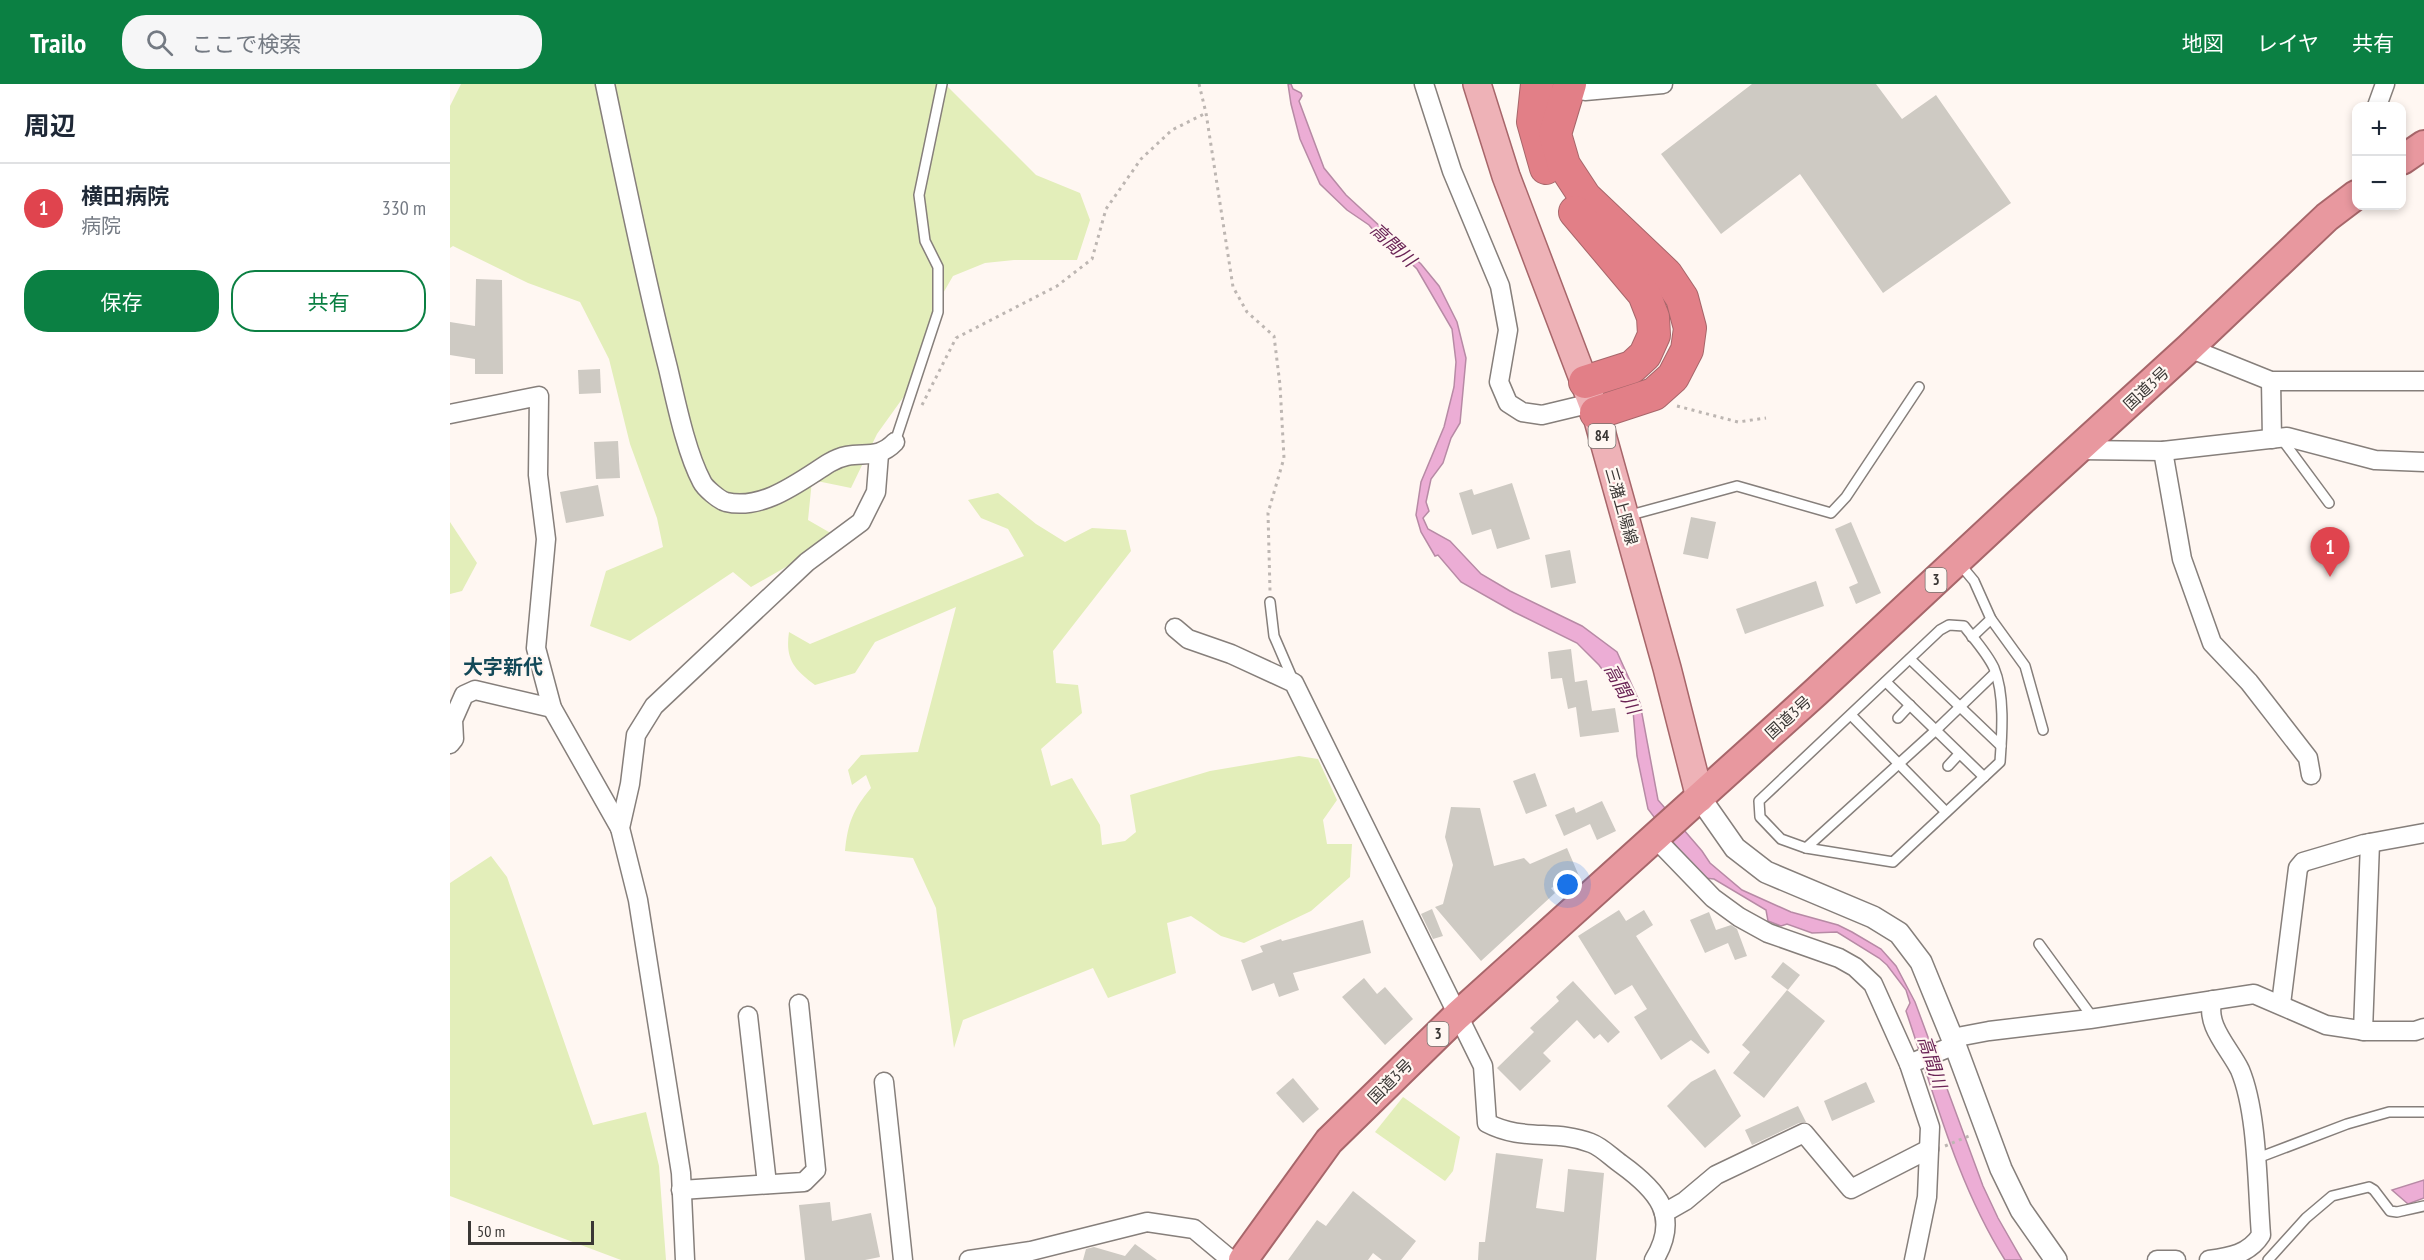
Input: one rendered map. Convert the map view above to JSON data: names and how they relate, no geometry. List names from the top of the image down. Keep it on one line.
{"streets":{"highway":["国道3号","3"],"main road":["84","三潴上陽線"]},"crossings":[["国道3号","三潴上陽線"]],"districts":["大字新代"],"water":["高間川"],"scale_bar":"50 m","page":{"header":"Trailo","search":"ここで検索","nav":["地図","レイヤ","共有"],"heading":"周辺","map_buttons":["+","−"],"list":[{"mark":"1","name":"横田病院","note":"病院","value":"330 m"}],"buttons":["保存","共有"],"pins":"1","scale":"50 m"}}
